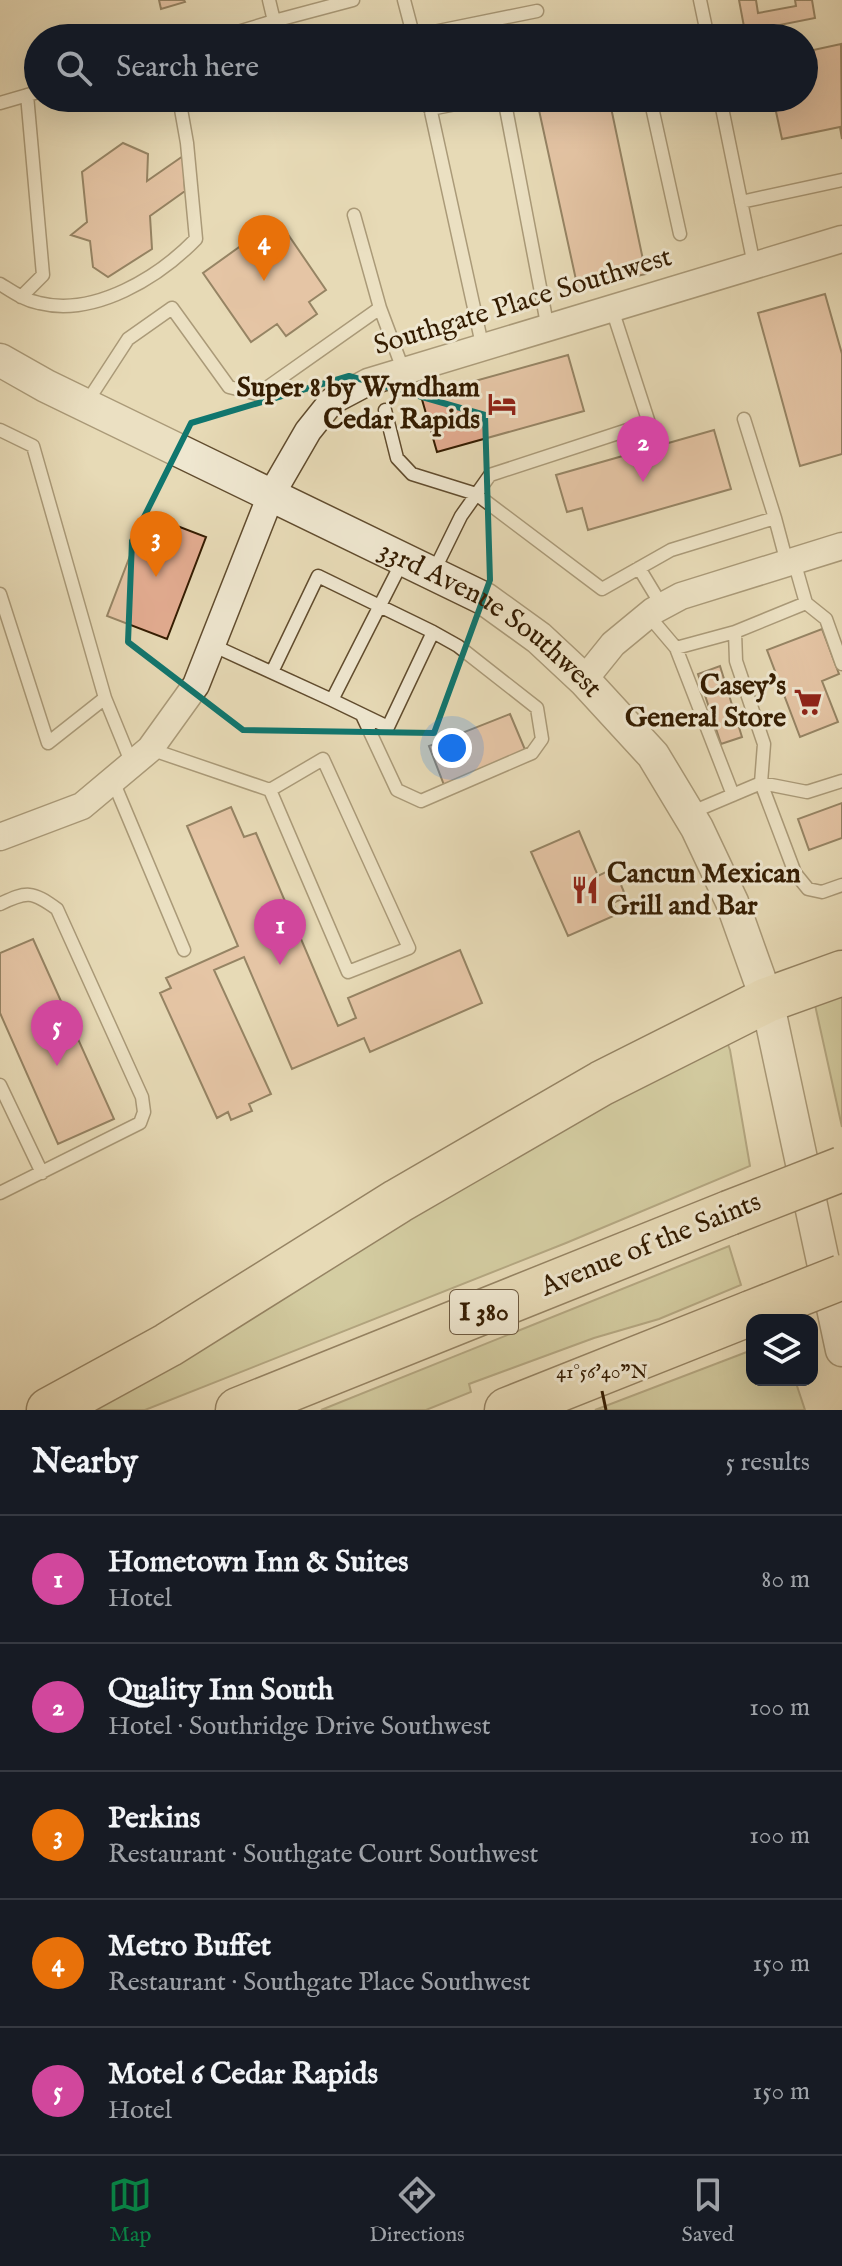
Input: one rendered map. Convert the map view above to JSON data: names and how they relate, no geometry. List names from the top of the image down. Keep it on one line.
{"streets":{"highway":["Avenue of the Saints","I 380"],"street":["Southgate Place Southwest","33rd Avenue Southwest"]},"crossings":[["Southgate Place Southwest","33rd Avenue Southwest"]],"places":{"hotel":["Super 8 by Wyndham Cedar Rapids"],"supermarket":["Casey's General Store"],"restaurant":["Cancun Mexican Grill and Bar"]},"page":{"search":"Search here","pins":["4","2","3","1","5"],"heading":["Nearby","5 results"],"list":[{"mark":"1","name":"Hometown Inn & Suites","note":"Hotel","value":"80 m"},{"mark":"2","name":"Quality Inn South","note":"Hotel · Southridge Drive Southwest","value":"100 m"},{"mark":"3","name":"Perkins","note":"Restaurant · Southgate Court Southwest","value":"100 m"},{"mark":"4","name":"Metro Buffet","note":"Restaurant · Southgate Place Southwest","value":"150 m"},{"mark":"5","name":"Motel 6 Cedar Rapids","note":"Hotel","value":"150 m"}],"nav":["Map","Directions","Saved"]},"coordinates":["41°56'40\"N"]}
